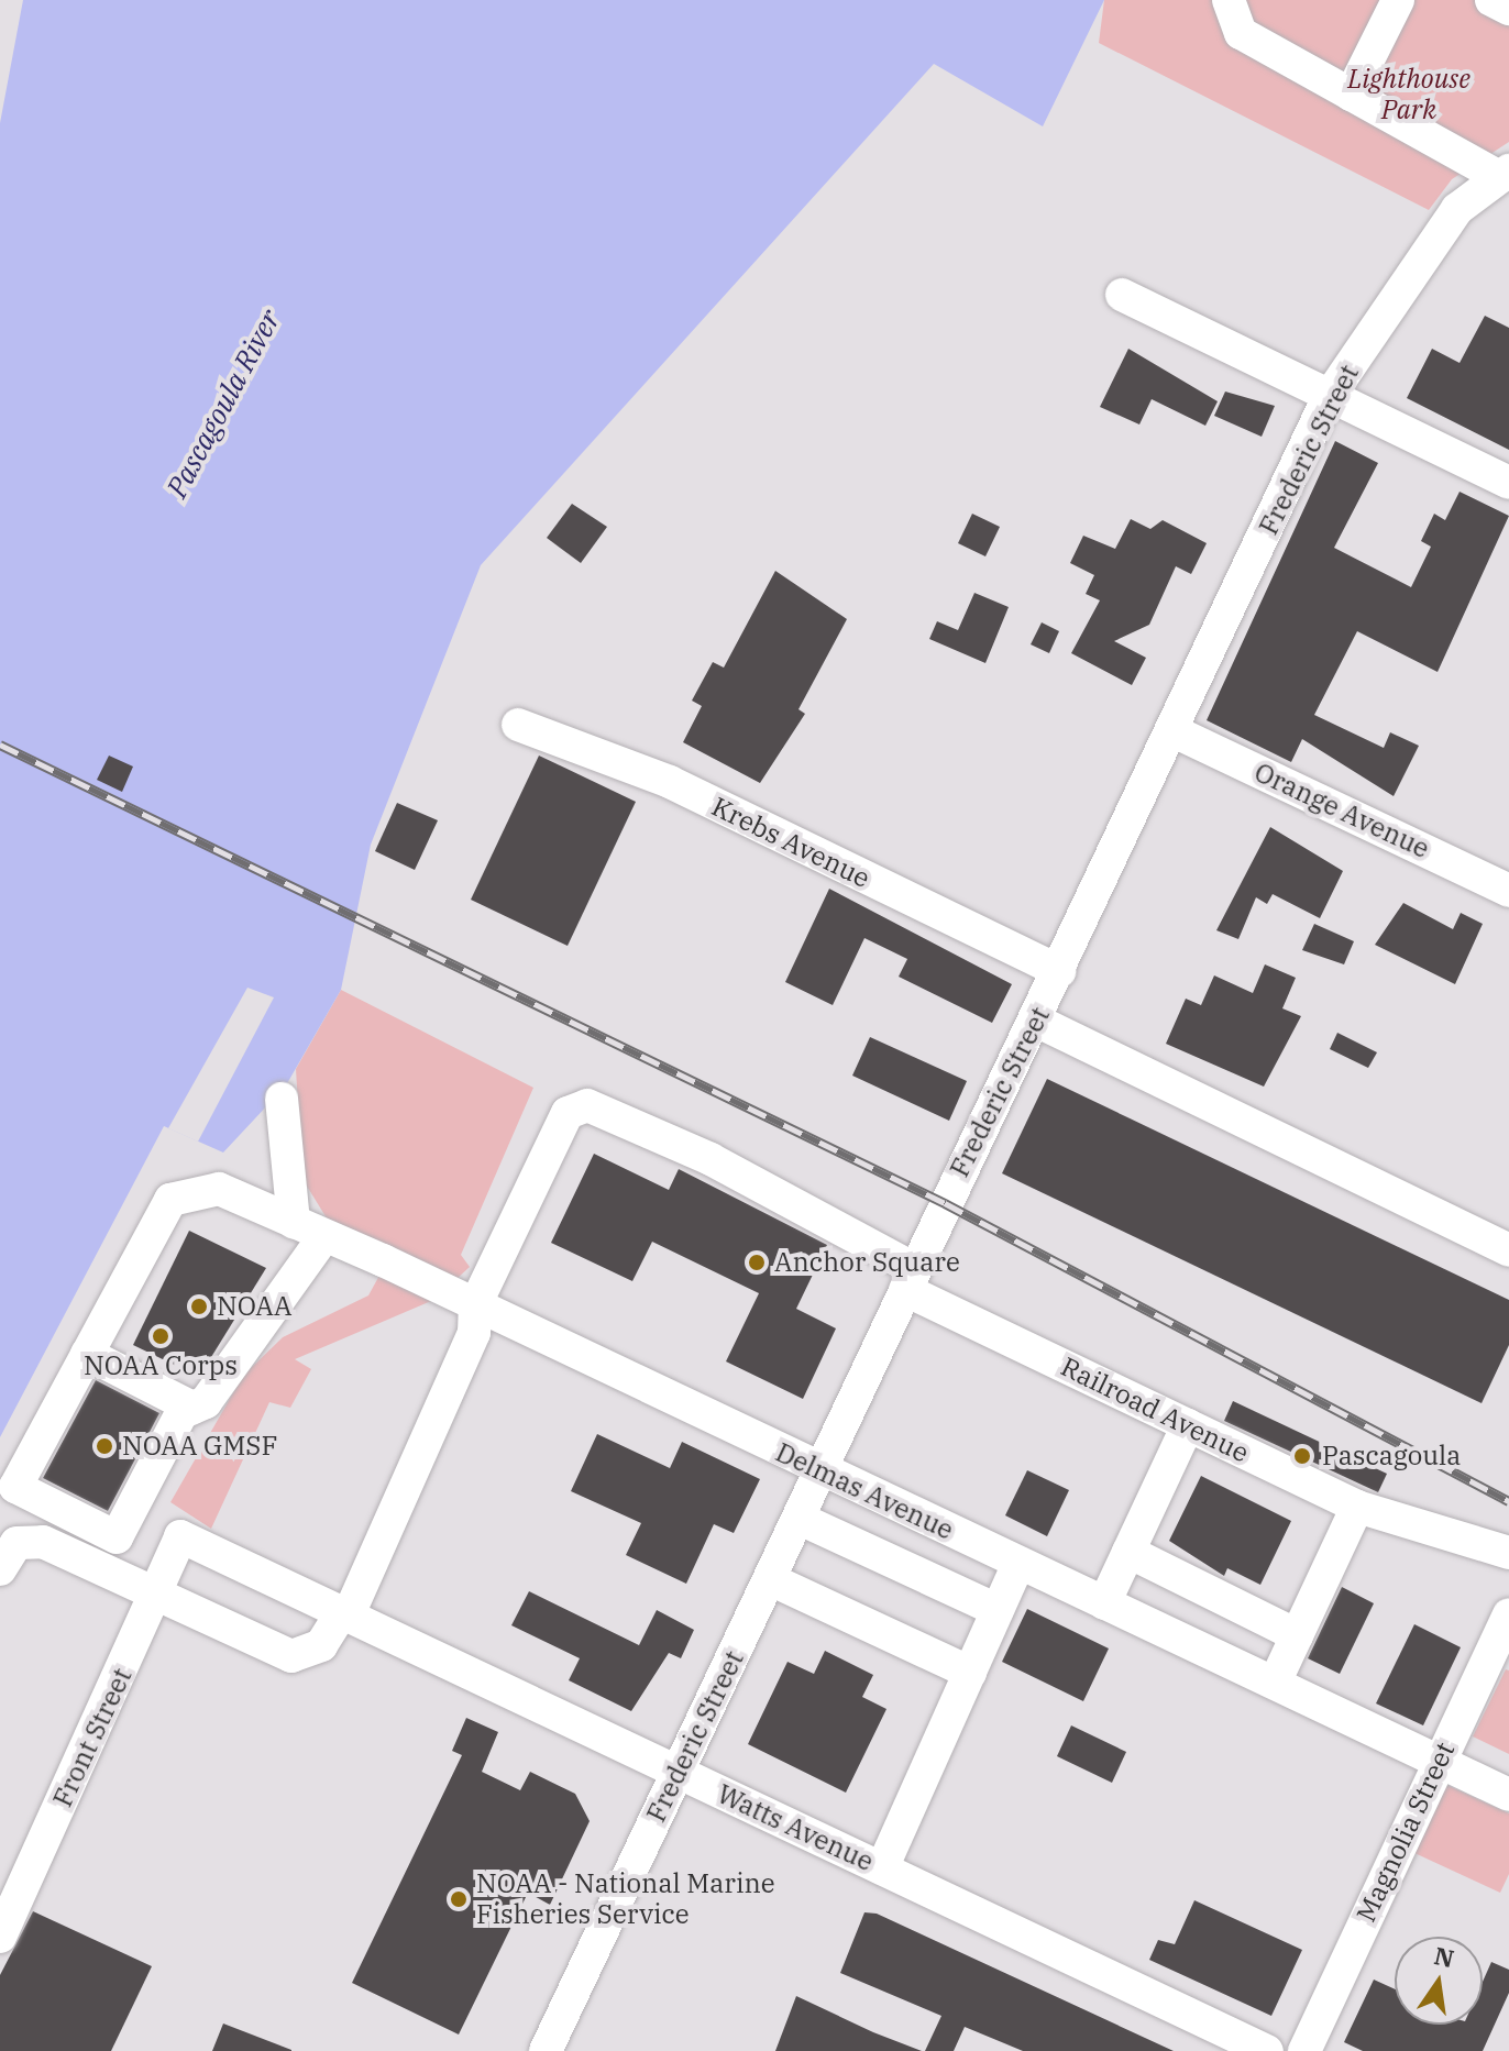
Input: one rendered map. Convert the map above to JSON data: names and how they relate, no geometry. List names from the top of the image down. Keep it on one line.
{"streets":{"street":["Frederic Street","Orange Avenue","Krebs Avenue","Railroad Avenue","Delmas Avenue","Front Street","Watts Avenue","Magnolia Street"]},"crossings":[["Frederic Street","Orange Avenue"],["Frederic Street","Krebs Avenue"],["Frederic Street","Railroad Avenue"],["Frederic Street","Delmas Avenue"],["Frederic Street","Watts Avenue"],["Railroad Avenue","Delmas Avenue"],["Delmas Avenue","Magnolia Street"],["Front Street","Watts Avenue"]],"water":["Pascagoula River"],"parks":["Lighthouse Park"],"places":["Anchor Square","NOAA","NOAA Corps","NOAA GMSF","Pascagoula","NOAA - National Marine Fisheries Service"],"north":"top"}
